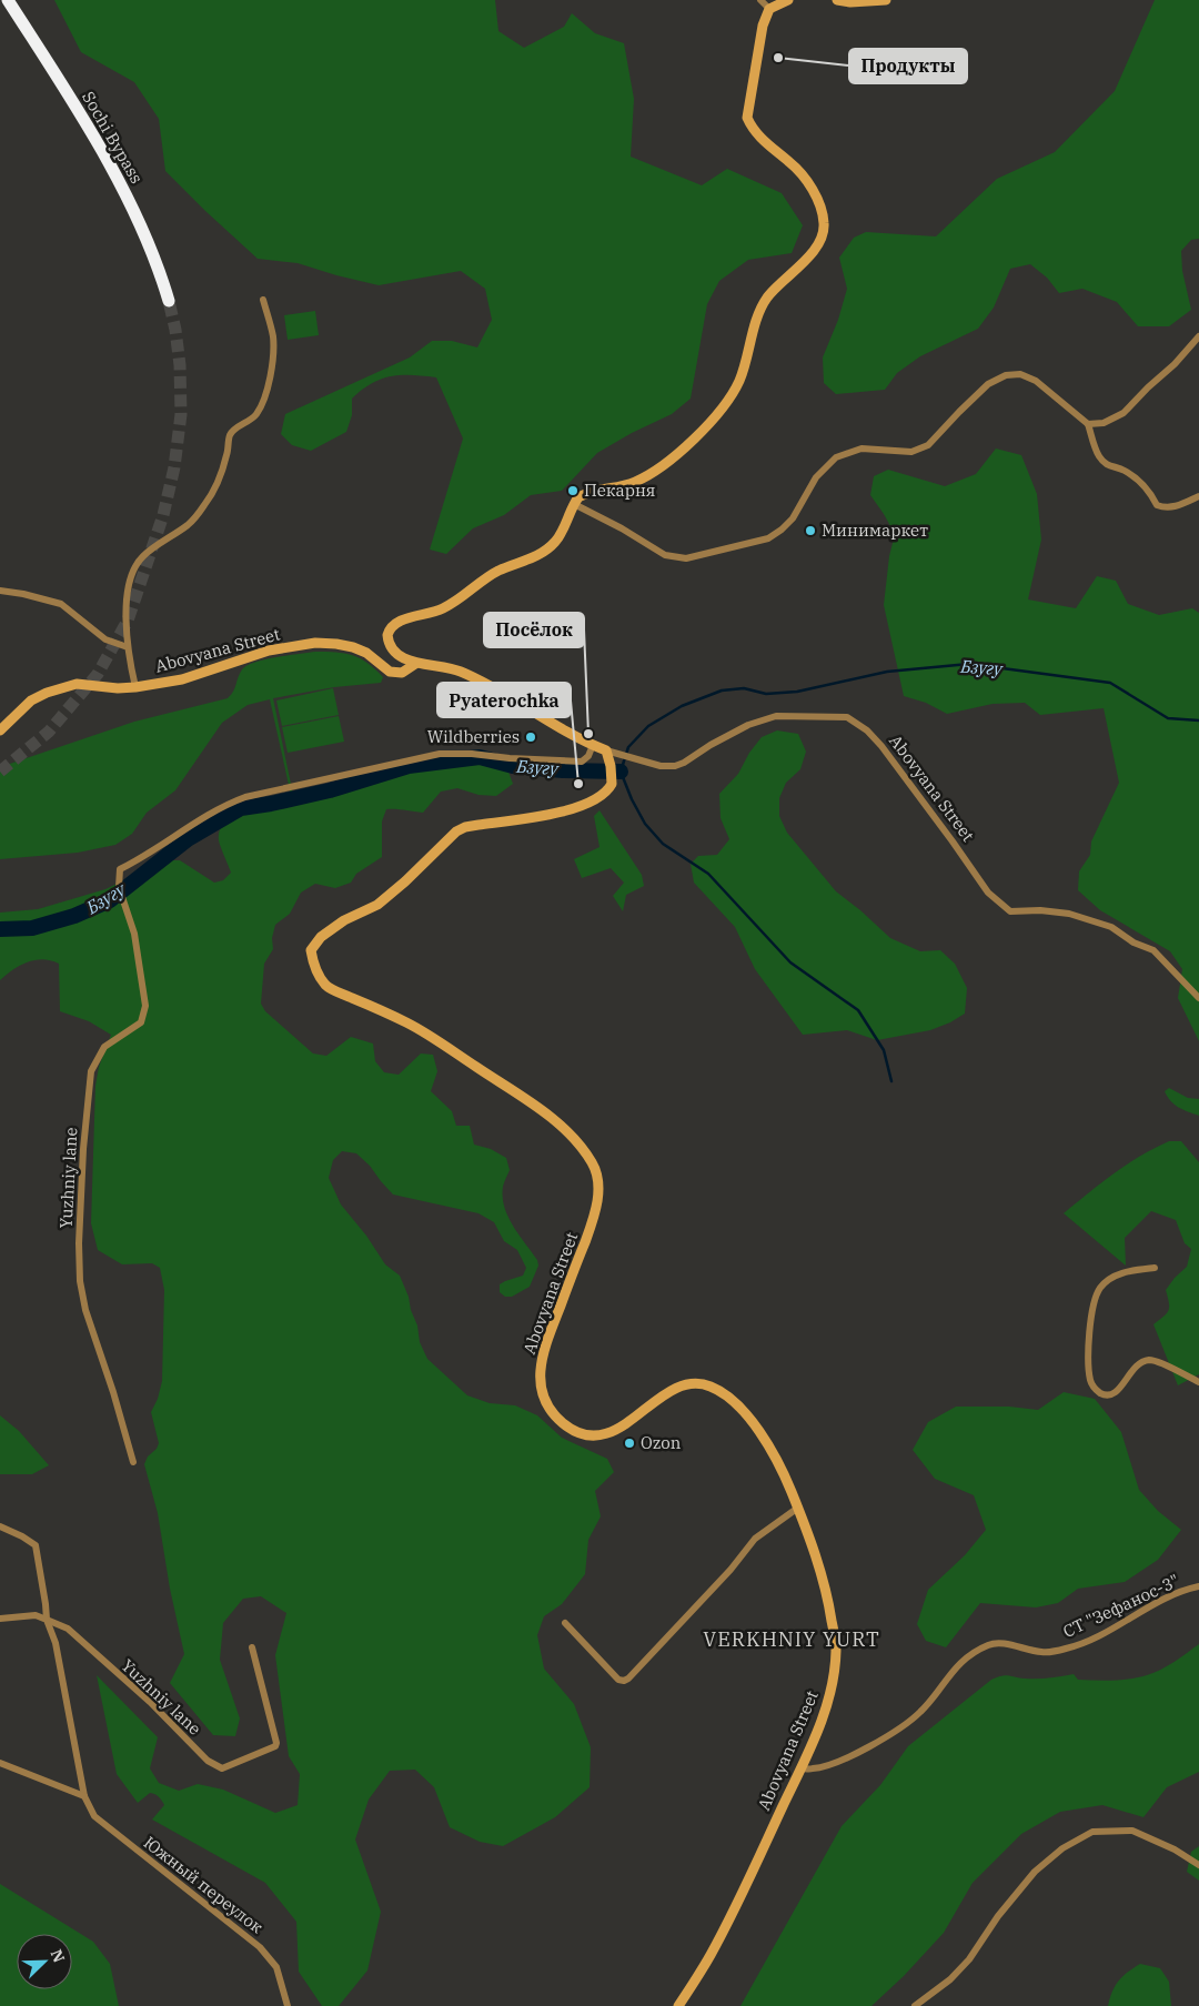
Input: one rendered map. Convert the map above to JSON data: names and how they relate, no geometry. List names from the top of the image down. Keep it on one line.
{"streets":{"highway":["Sochi Bypass"],"street":["Abovyana Street","Yuzhniy lane","СТ \"Зефанос-3\"","Южный переулок"]},"crossings":[["Abovyana Street","Yuzhniy lane"],["Abovyana Street","СТ \"Зефанос-3\""],["Yuzhniy lane","Южный переулок"]],"districts":["VERKHNIY YURT"],"water":["Бзугу"],"places":["Продукты","Пекарня","Минимаркет","Посёлок","Wildberries","Pyaterochka","Ozon"],"north":"top right"}
